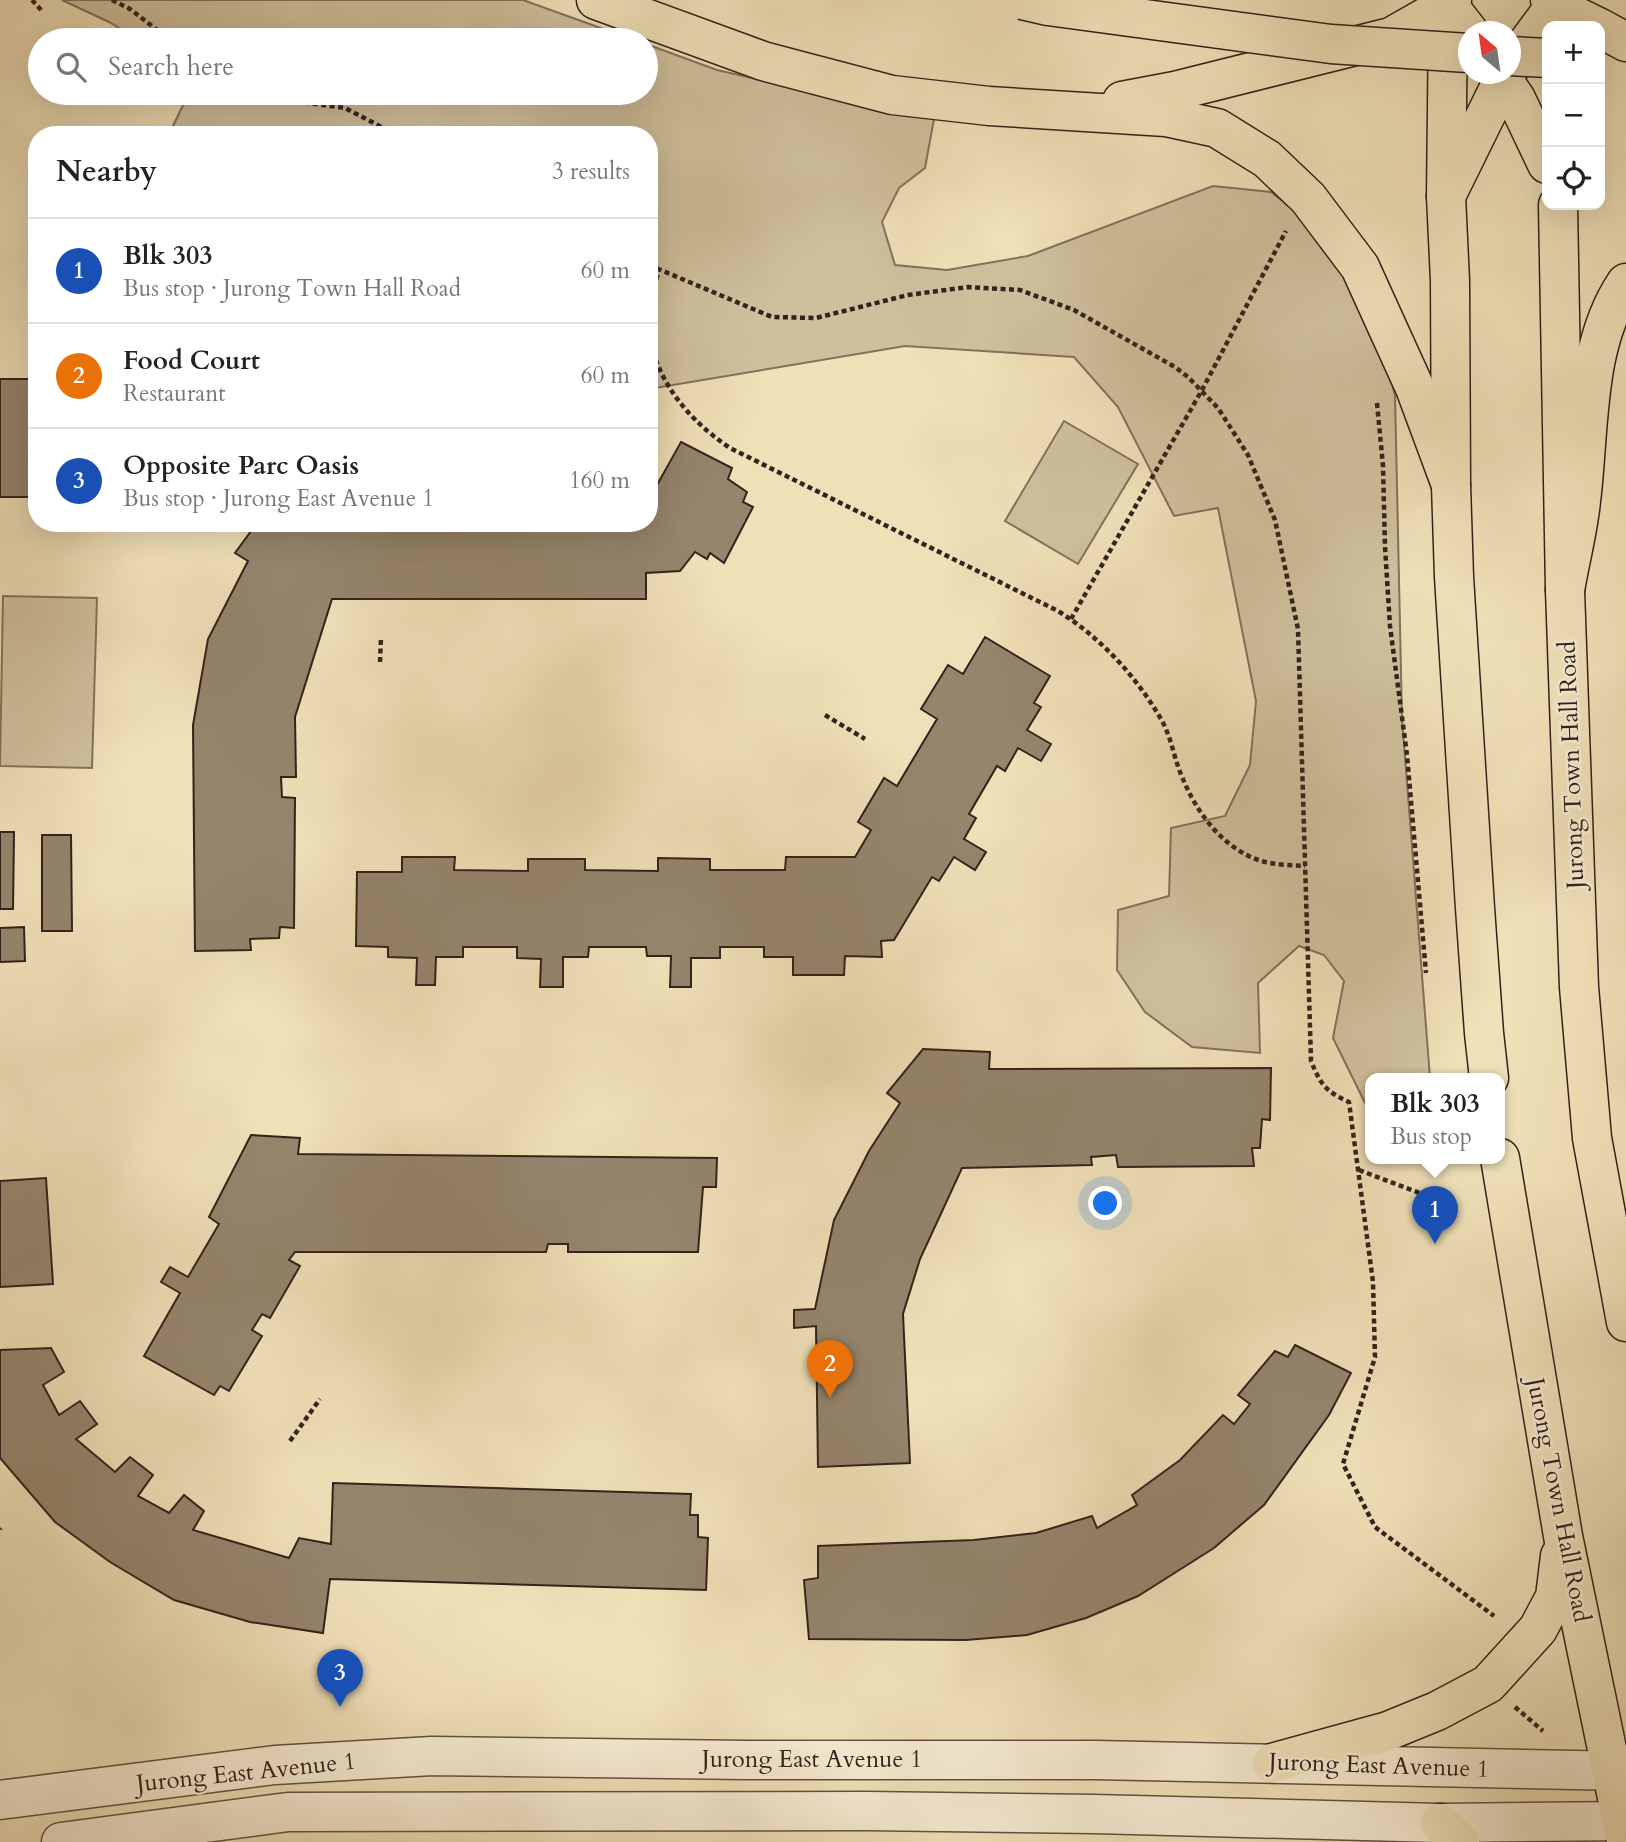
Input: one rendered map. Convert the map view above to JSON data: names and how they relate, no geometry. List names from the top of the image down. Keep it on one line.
{"streets":{"main road":["Jurong Town Hall Road"],"street":["Jurong East Avenue 1"]},"crossings":[["Jurong Town Hall Road","Jurong East Avenue 1"]],"north":"top left","page":{"map_buttons":["+","−"],"search":"Search here","heading":["Nearby","3 results"],"list":[{"mark":"1","name":"Blk 303","note":"Bus stop · Jurong Town Hall Road","value":"60 m"},{"mark":"2","name":"Food Court","note":"Restaurant","value":"60 m"},{"mark":"3","name":"Opposite Parc Oasis","note":"Bus stop · Jurong East Avenue 1","value":"160 m"}],"popup":["Blk 303","Bus stop"],"pins":["1","2","3"]}}
